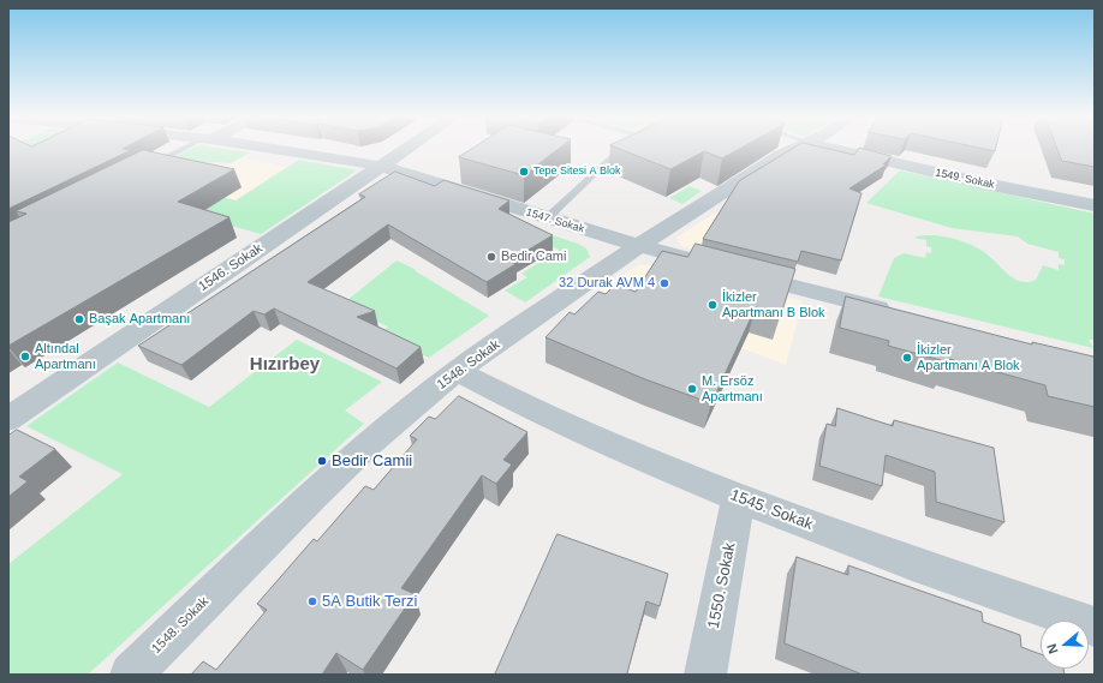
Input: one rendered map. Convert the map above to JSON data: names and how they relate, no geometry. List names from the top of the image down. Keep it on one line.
{"streets":{"street":["1549. Sokak","1547. Sokak","1546. Sokak","1548. Sokak","1545. Sokak","1550. Sokak"]},"crossings":[["1547. Sokak","1546. Sokak"],["1547. Sokak","1548. Sokak"],["1548. Sokak","1545. Sokak"],["1545. Sokak","1550. Sokak"]],"districts":["Hızırbey"],"places":["Tepe Sitesi A Blok","Bedir Cami","32 Durak AVM 4","İkizler Apartmanı B Blok","Başak Apartmanı","Altındal Apartmanı","İkizler Apartmanı A Blok","M. Ersöz Apartmanı","Bedir Camii","5A Butik Terzi"],"north":"left"}
